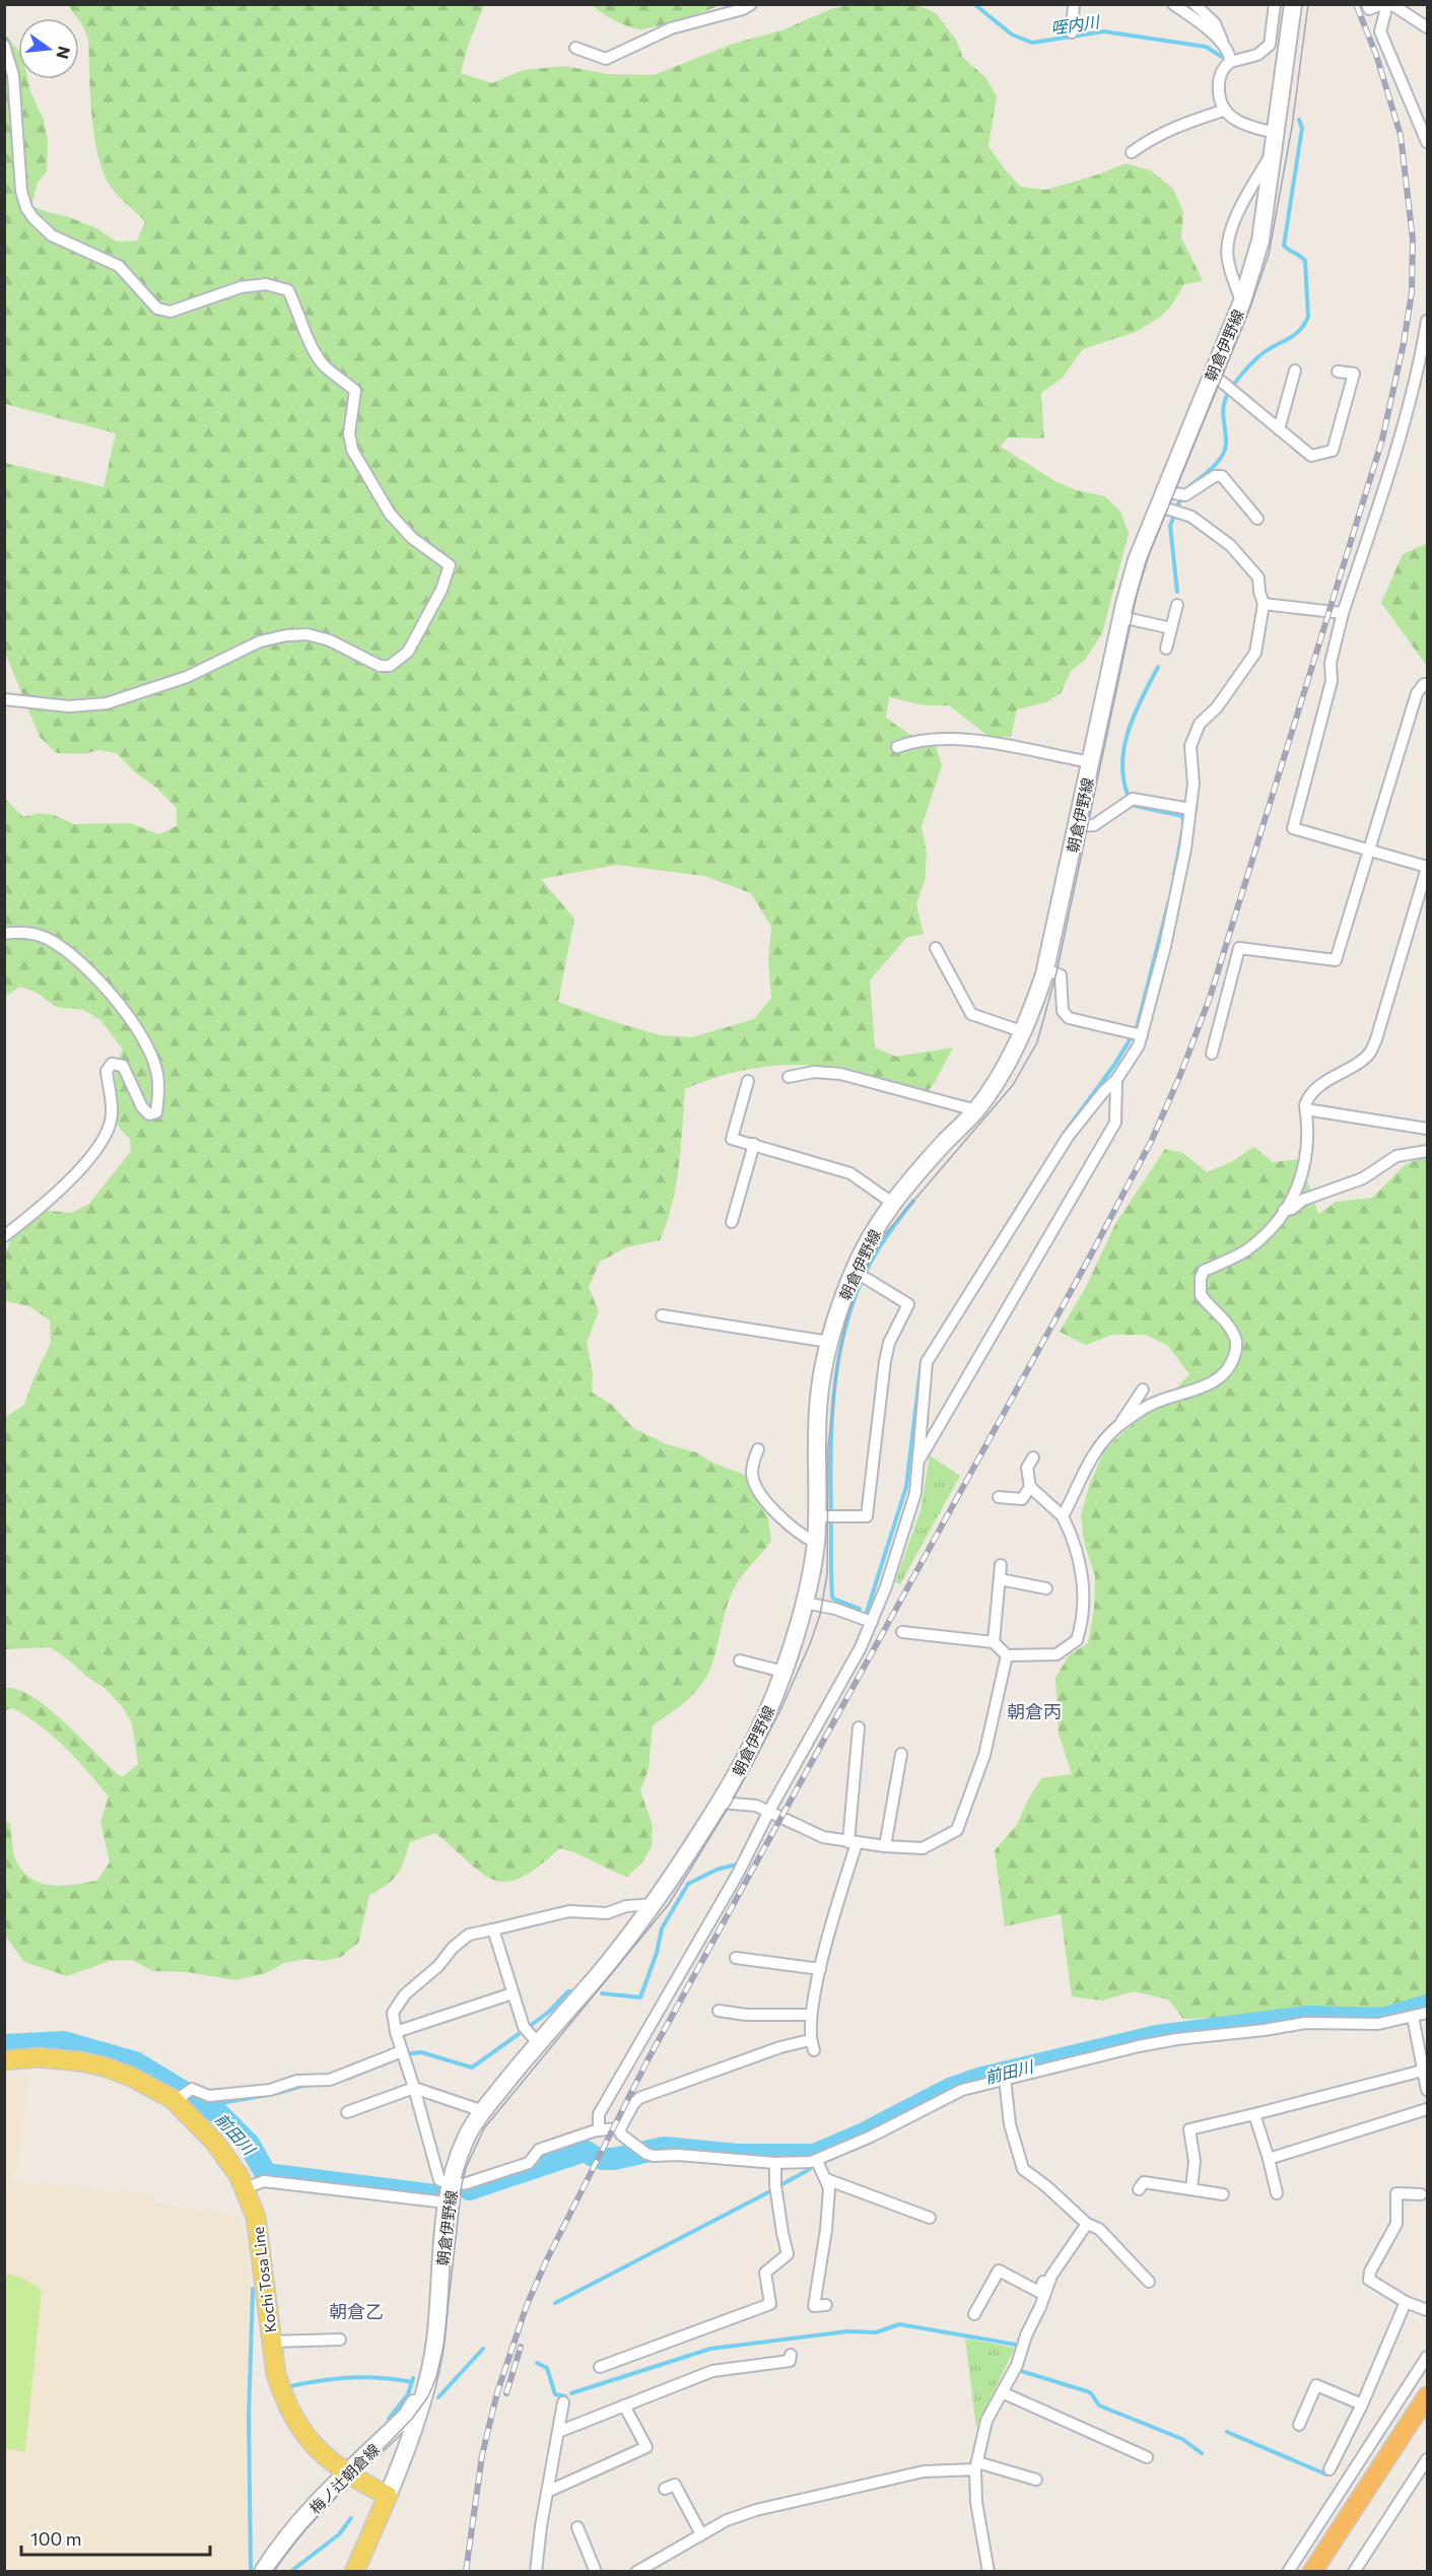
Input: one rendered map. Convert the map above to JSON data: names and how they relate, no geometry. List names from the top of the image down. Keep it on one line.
{"streets":{"main road":["朝倉伊野線","Kochi Tosa Line","梅ノ辻朝倉線"]},"crossings":[["朝倉伊野線","Kochi Tosa Line"],["朝倉伊野線","梅ノ辻朝倉線"],["Kochi Tosa Line","梅ノ辻朝倉線"]],"districts":["朝倉丙","朝倉乙"],"water":["咥内川","前田川"],"scale_bar":"100 m","north":"right"}
